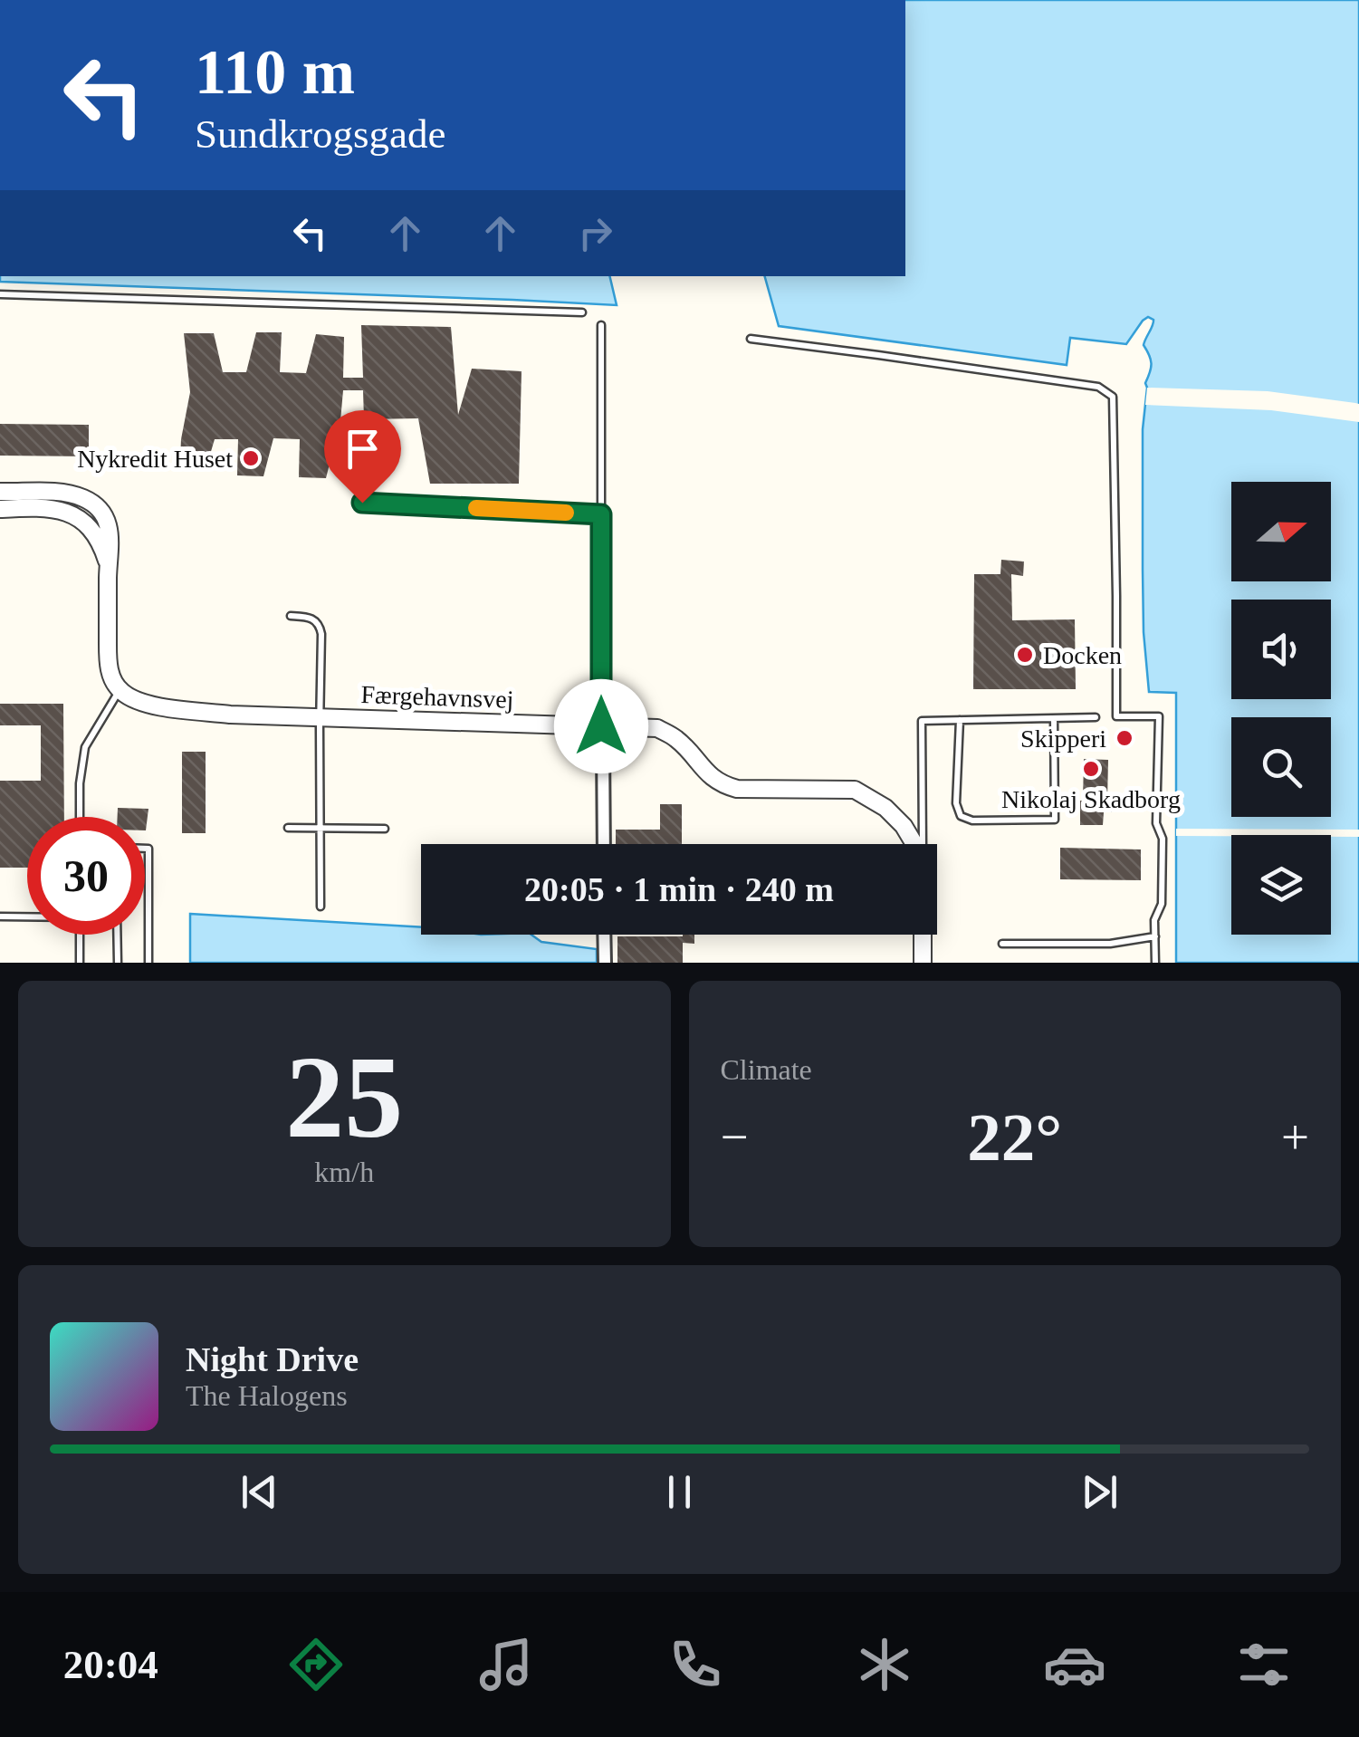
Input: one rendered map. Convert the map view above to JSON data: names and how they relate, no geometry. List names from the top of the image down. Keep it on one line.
{"streets":{"street":["Færgehavnsvej"]},"places":["Nykredit Huset","Docken","Skipperi","Nikolaj Skadborg"],"north":"right","page":{"turn":["110 m","Sundkrogsgade"],"limit":"30","trip":"20:05 · 1 min · 240 m","tile":[["25","km/h"],"Climate"],"heat":["−","22°","+"],"song":["Night Drive","The Halogens"],"tabs":"20:04"}}
